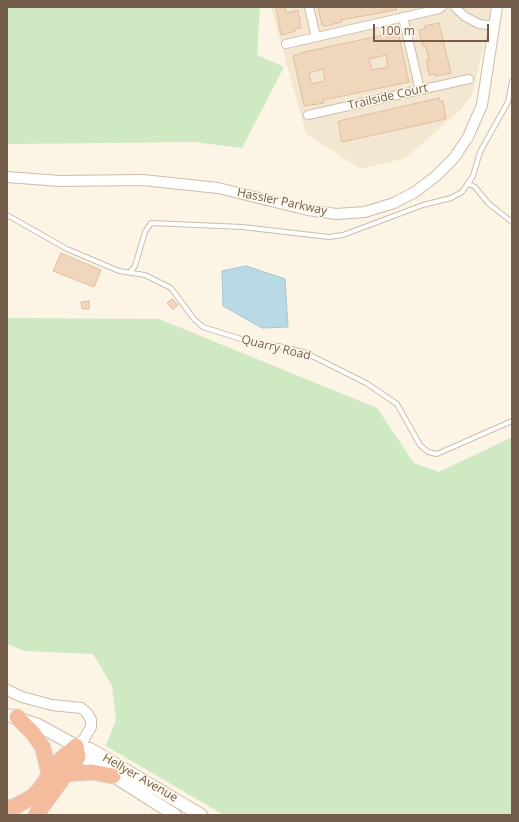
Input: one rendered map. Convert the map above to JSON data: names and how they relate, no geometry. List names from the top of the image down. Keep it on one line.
{"streets":{"main road":["Hellyer Avenue"],"street":["Trailside Court","Hassler Parkway"],"lane":["Quarry Road"]},"scale_bar":"100 m"}
